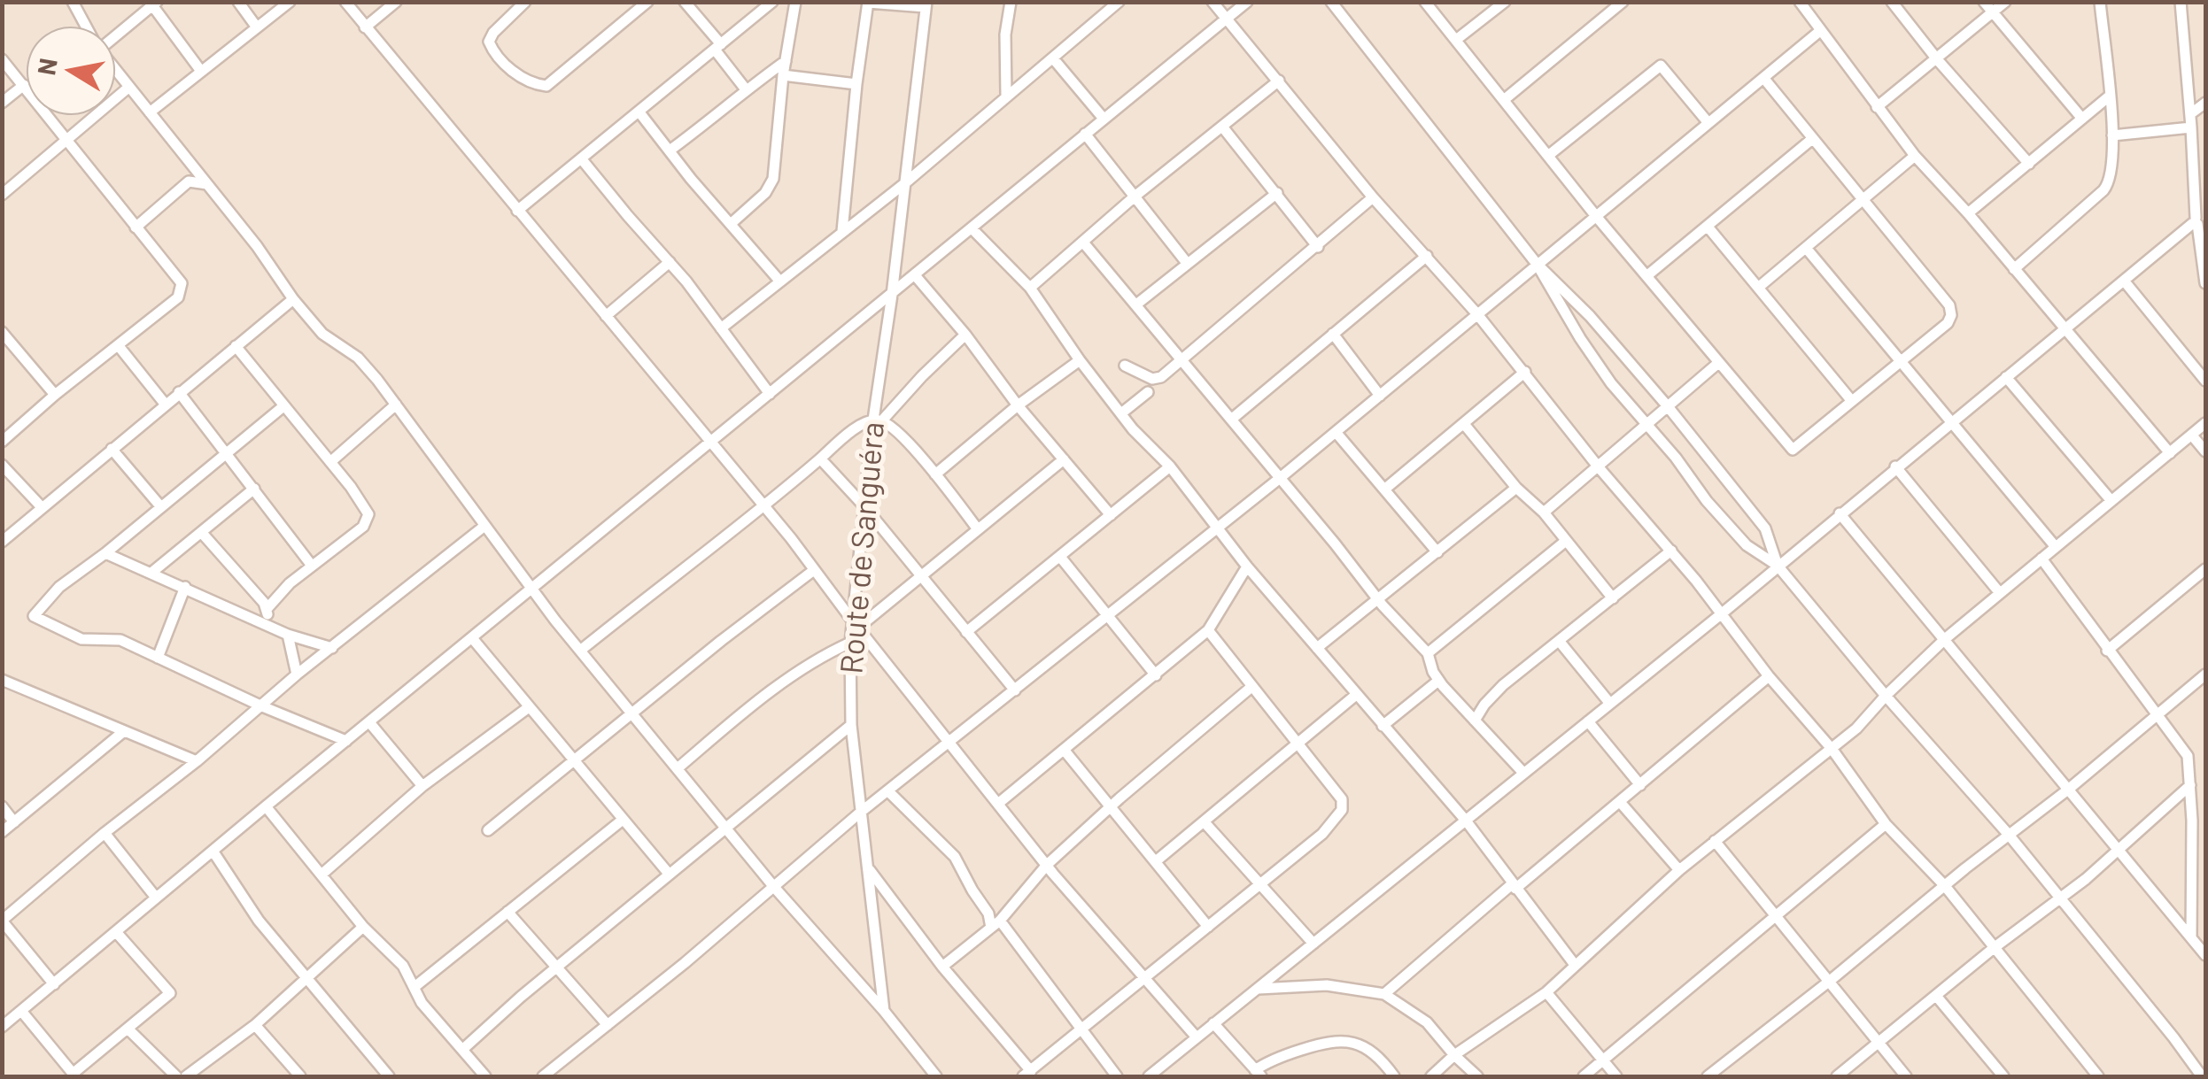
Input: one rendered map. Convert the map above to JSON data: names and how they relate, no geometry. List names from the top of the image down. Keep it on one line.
{"streets":{"street":["Route de Sanguéra"]},"north":"left"}
